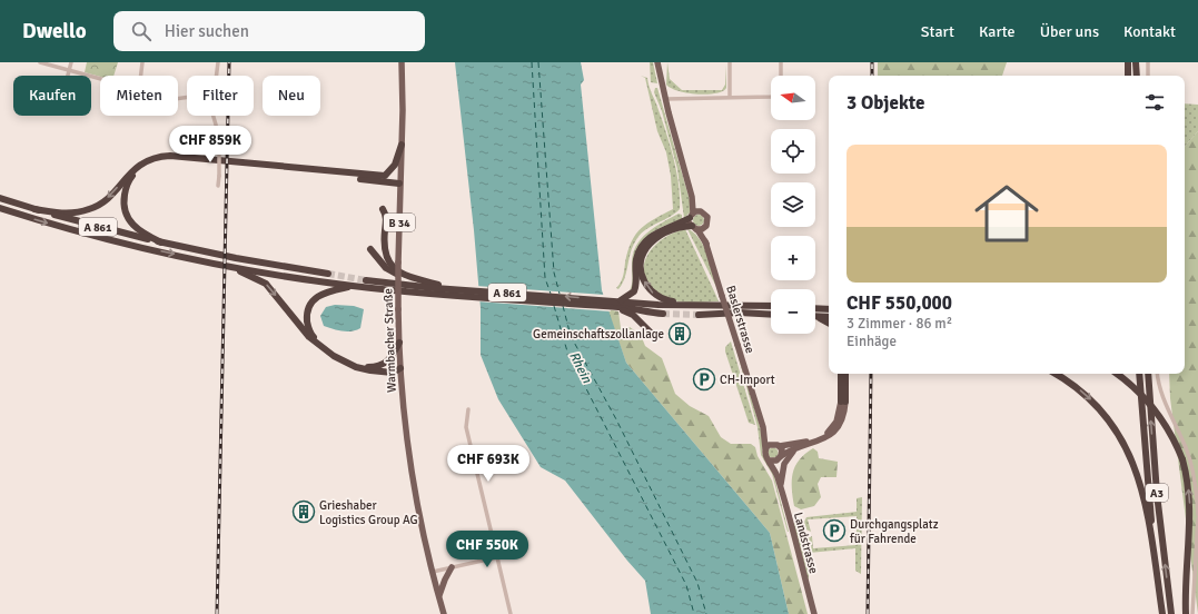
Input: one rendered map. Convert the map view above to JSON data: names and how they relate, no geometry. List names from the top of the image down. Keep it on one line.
{"streets":{"highway":["A 861","A3"],"main road":["B 34","Baslerstrasse","Warmbacher Straße","Landstrasse"]},"crossings":[["Baslerstrasse","Landstrasse"]],"water":["Rhein"],"places":{"building":["Gemeinschaftszollanlage","Grieshaber Logistics Group AG"],"parking":["CH-Import","Durchgangsplatz für Fahrende"]},"north":"left","page":{"header":"Dwello","search":"Hier suchen","nav":["Start","Karte","Über uns","Kontakt"],"map_buttons":["+","−"],"chip":["Kaufen","Mieten","Filter","Neu"],"heading":"3 Objekte","price":["CHF 859K","CHF 693K","CHF 550K"],"list":[{"name":"CHF 550,000","note":"3 Zimmer · 86 m² · Einhäge"}]}}
